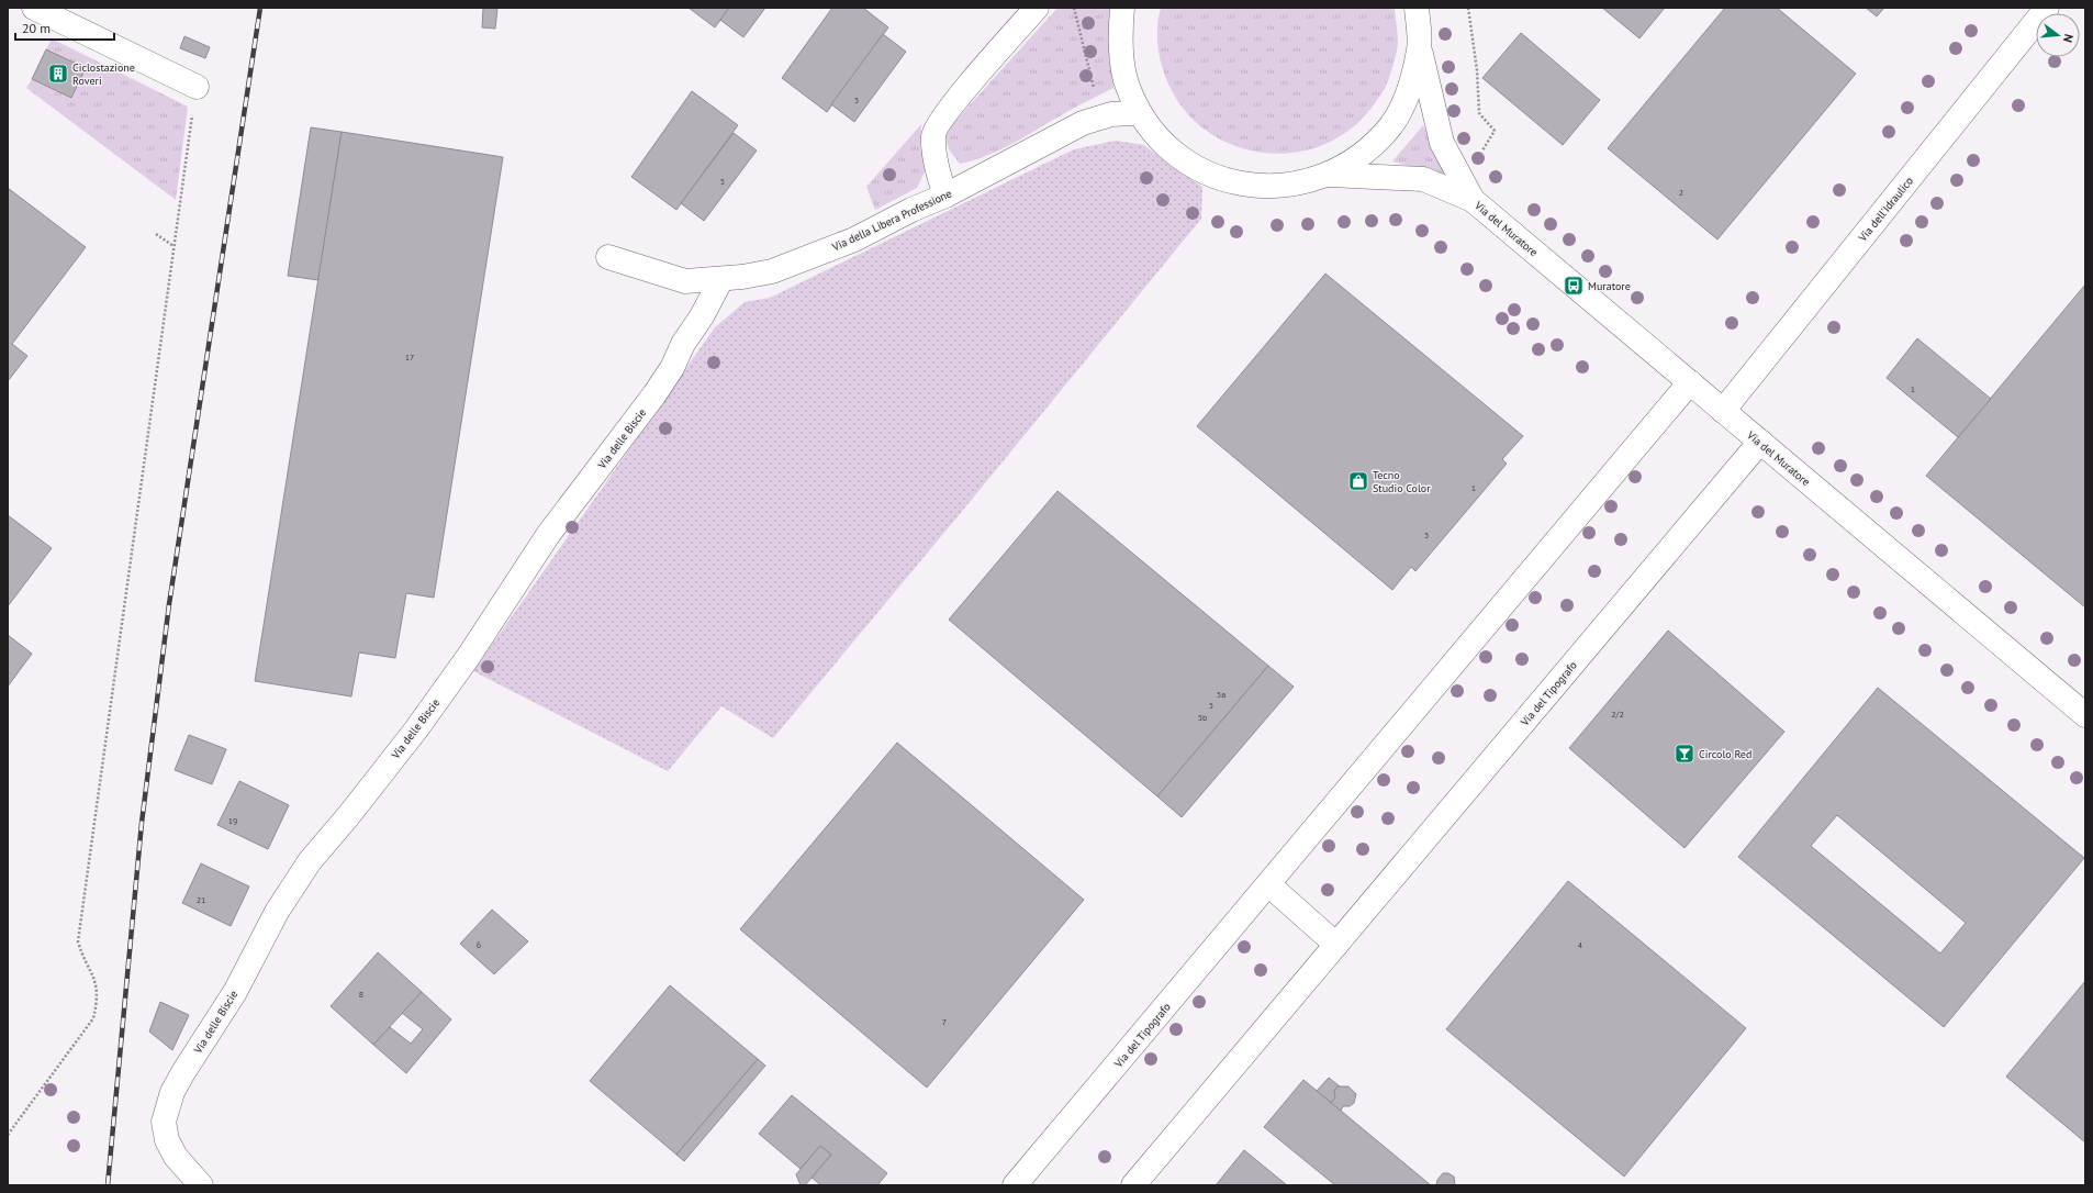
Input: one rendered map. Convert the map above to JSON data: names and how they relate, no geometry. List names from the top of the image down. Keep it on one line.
{"streets":{"street":["Via dell'Idraulico","Via della Libera Professione","Via del Muratore","Via delle Biscie","Via del Tipografo"]},"crossings":[["Via dell'Idraulico","Via del Muratore"],["Via della Libera Professione","Via delle Biscie"],["Via del Muratore","Via del Tipografo"]],"places":{"building":["Ciclostazione Roveri"],"bus stop":["Muratore"],"shop":["Tecno Studio Color"],"bar":["Circolo Red"]},"house_numbers":["3","5","2","17","1","1","3","5a","5","2/2","5b","19","21","6","4","8","7"],"scale_bar":"20 m","north":"right"}
